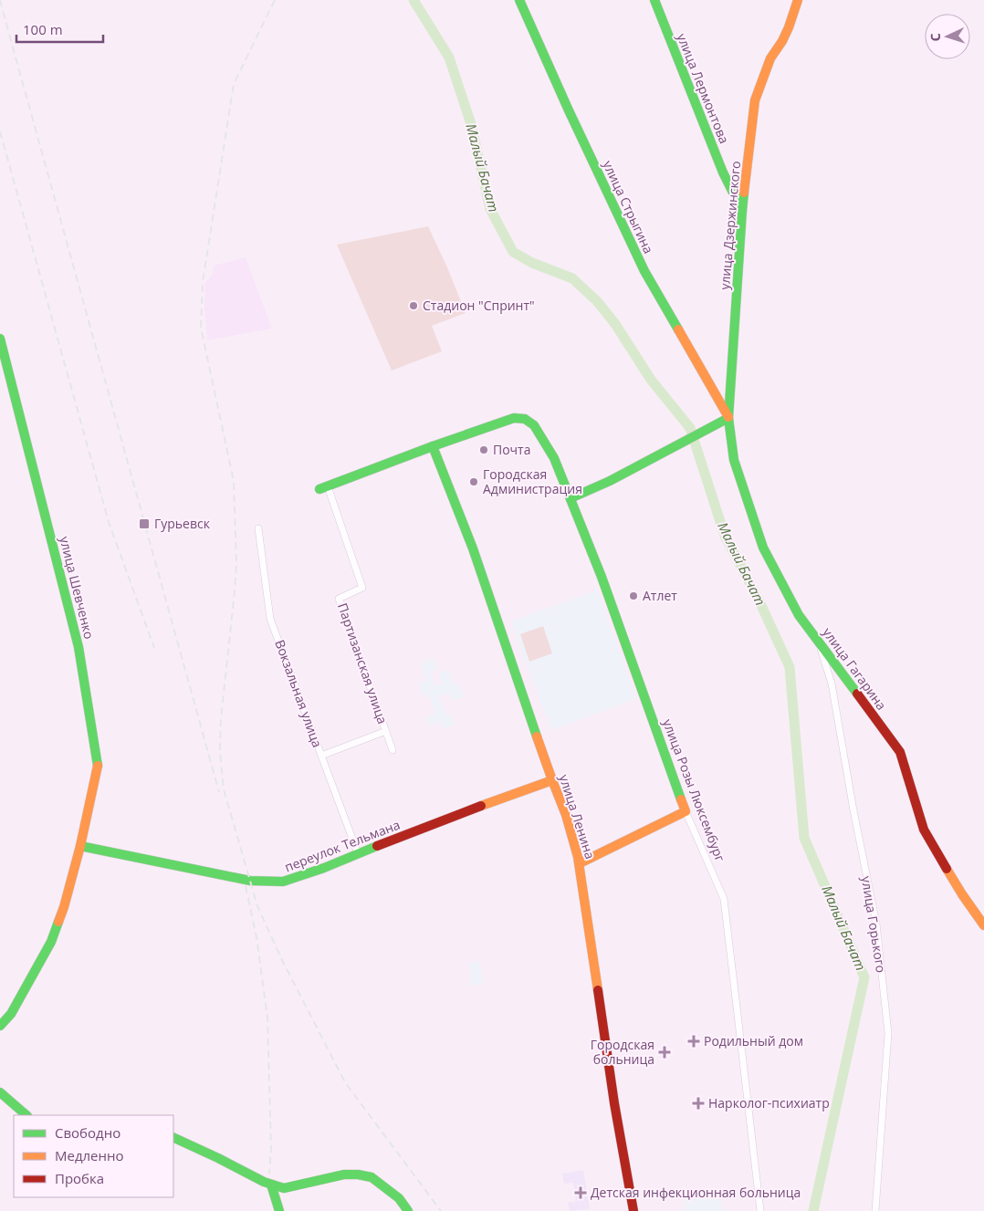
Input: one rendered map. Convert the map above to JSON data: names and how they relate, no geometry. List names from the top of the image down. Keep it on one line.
{"streets":{"street":["улица Лермонтова","улица Стрыгина","улица Дзержинского","улица Шевченко","Партизанская улица","улица Гагарина","Вокзальная улица","улица Розы Люксембург","улица Ленина","переулок Тельмана","улица Горького"]},"crossings":[["улица Лермонтова","улица Дзержинского"],["улица Стрыгина","улица Дзержинского"],["улица Стрыгина","улица Гагарина"],["улица Дзержинского","улица Гагарина"],["улица Шевченко","переулок Тельмана"],["улица Гагарина","улица Горького"],["Вокзальная улица","переулок Тельмана"],["улица Розы Люксембург","улица Ленина"],["улица Ленина","переулок Тельмана"]],"water":["Малый Бачат"],"places":{"other":["Стадион \"Спринт\"","Почта","Городская Администрация","Атлет"],"transit":["Гурьевск"],"health":["Родильный дом","Городская больница","Нарколог-психиатр","Детская инфекционная больница"]},"legend":["Свободно","Медленно","Пробка"],"scale_bar":"100 m","north":"left"}
